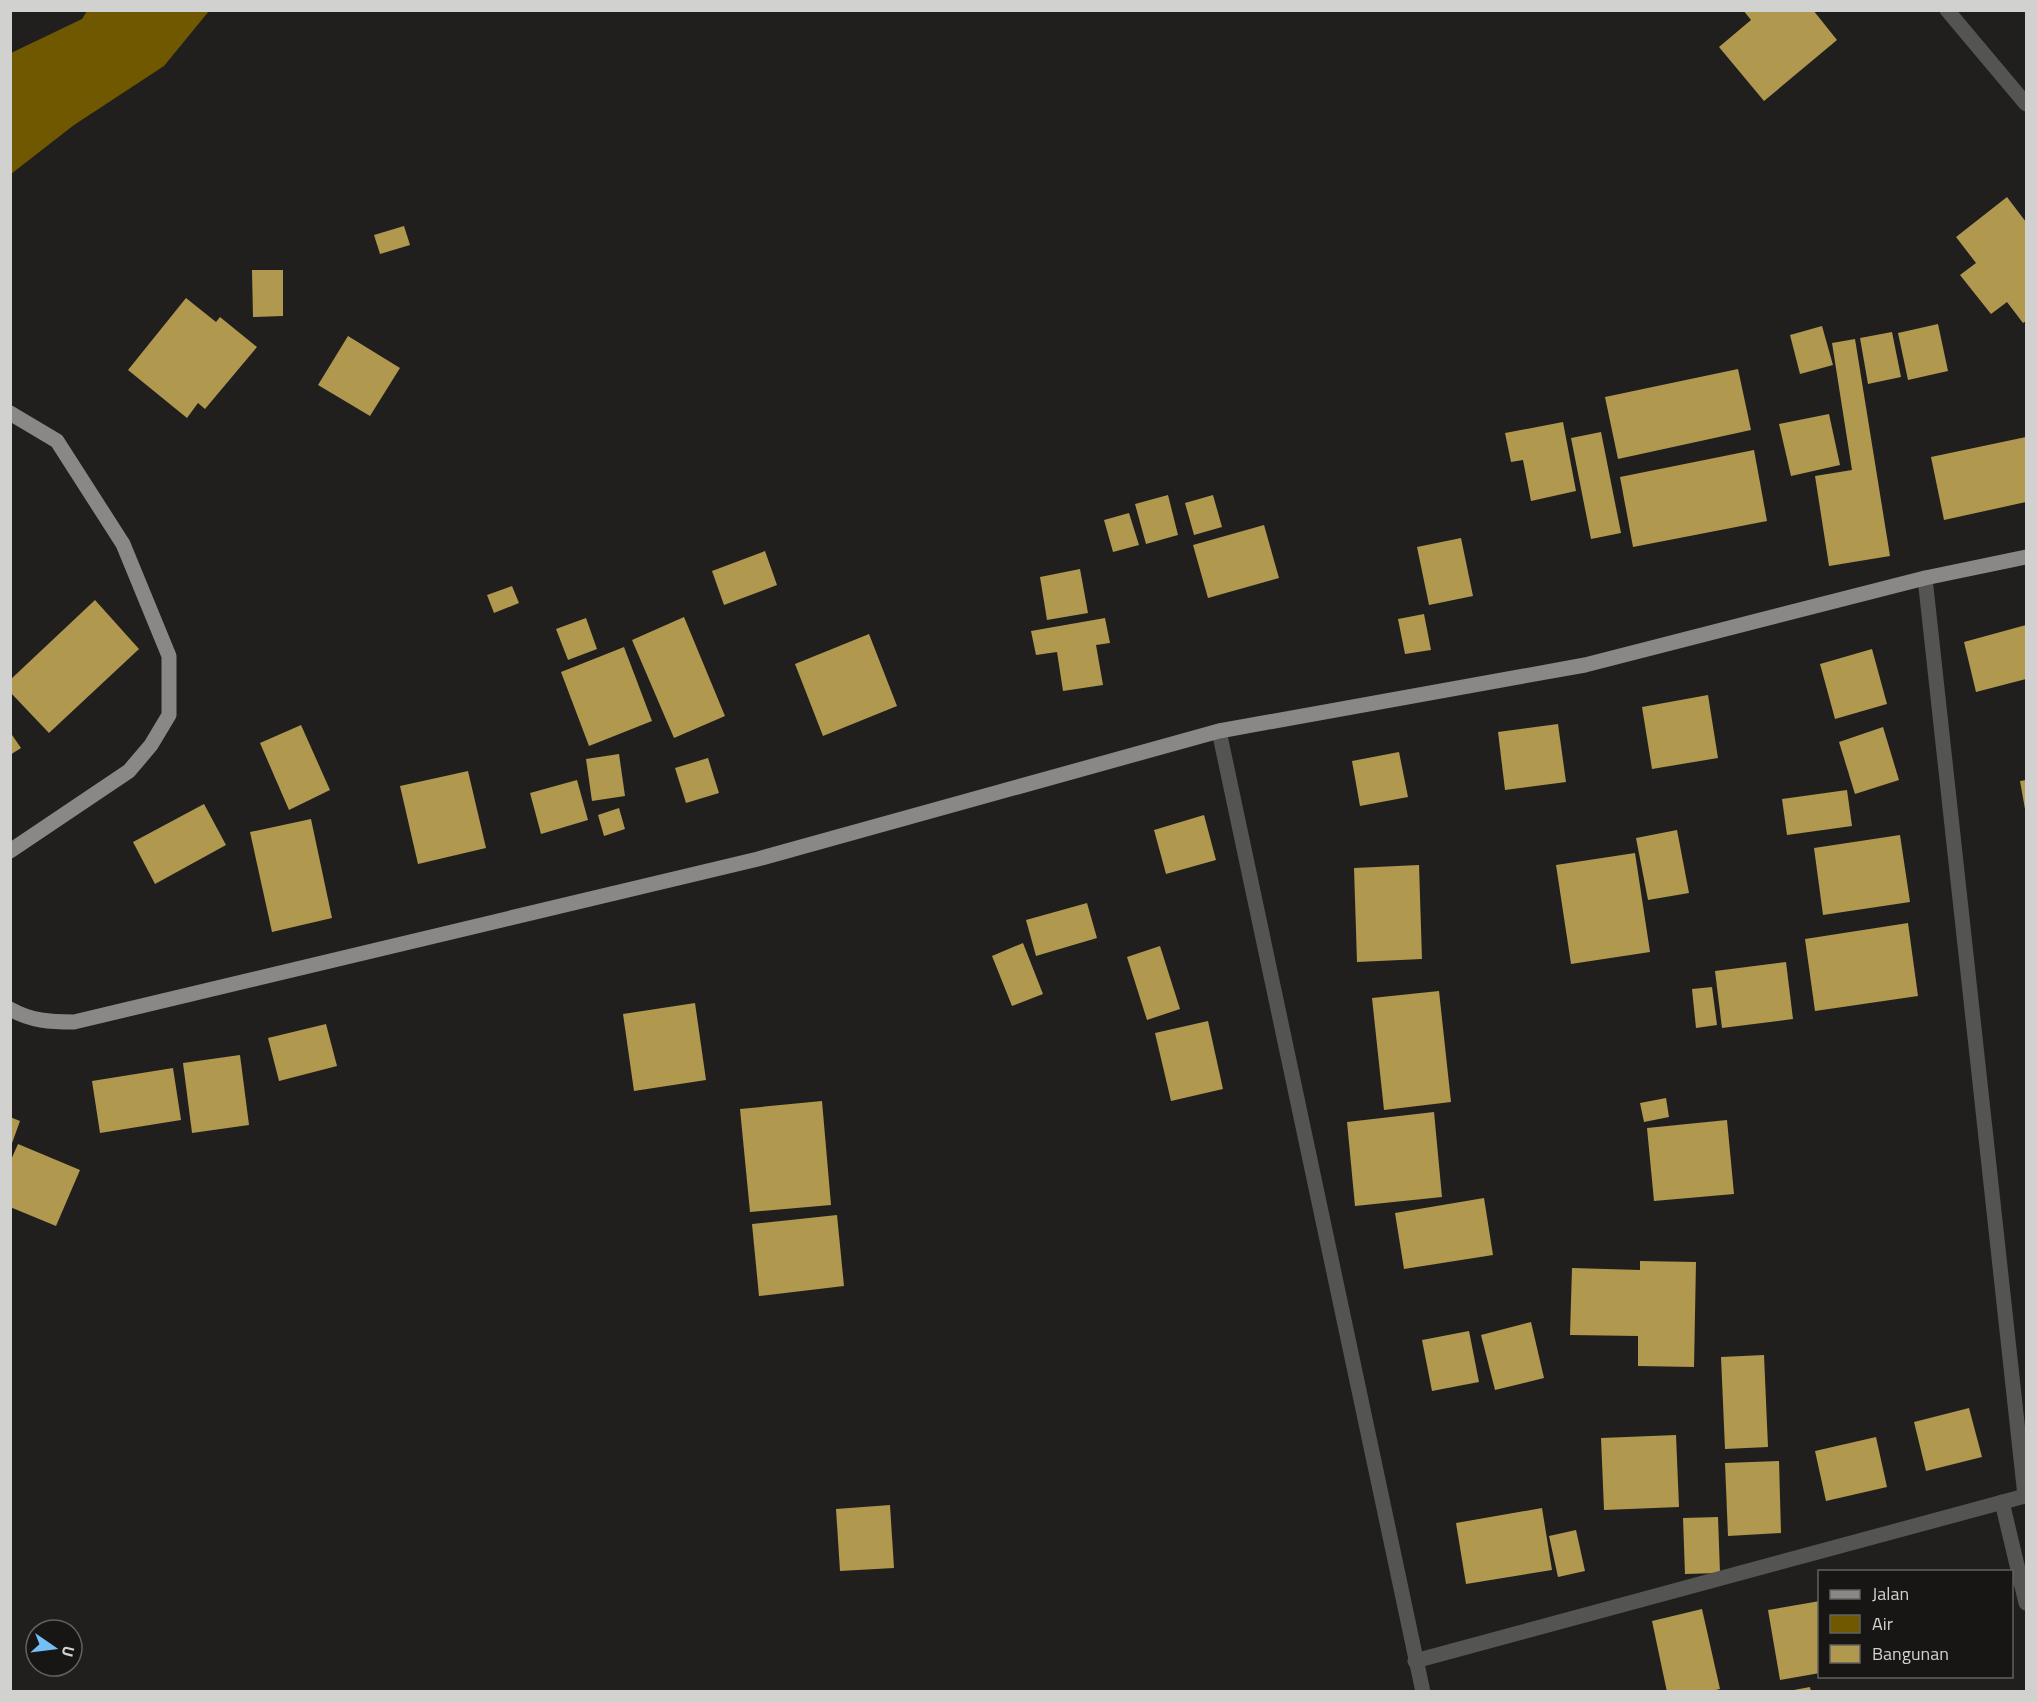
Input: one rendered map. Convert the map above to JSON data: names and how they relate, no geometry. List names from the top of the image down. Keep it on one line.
{"legend":["Jalan","Air","Bangunan"],"north":"right"}
